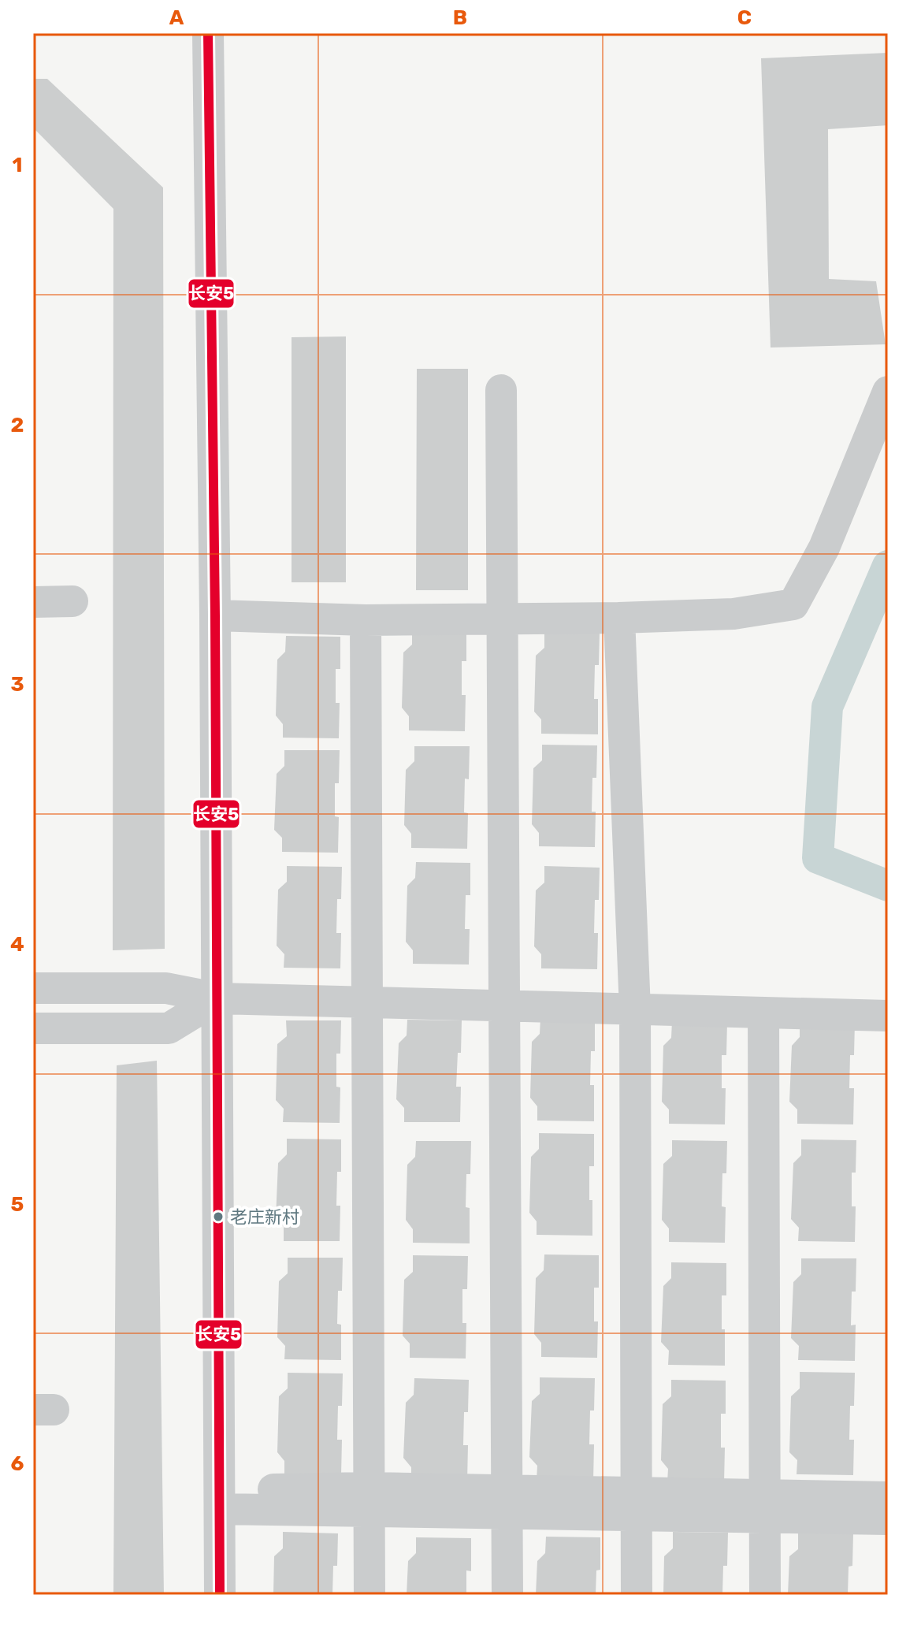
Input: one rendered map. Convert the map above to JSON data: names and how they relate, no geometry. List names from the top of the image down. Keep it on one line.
{"places":["老庄新村"],"lines":["transit line 长安5"],"grid":{"columns":["A","B","C"],"rows":["1","2","3","4","5","6"]}}
